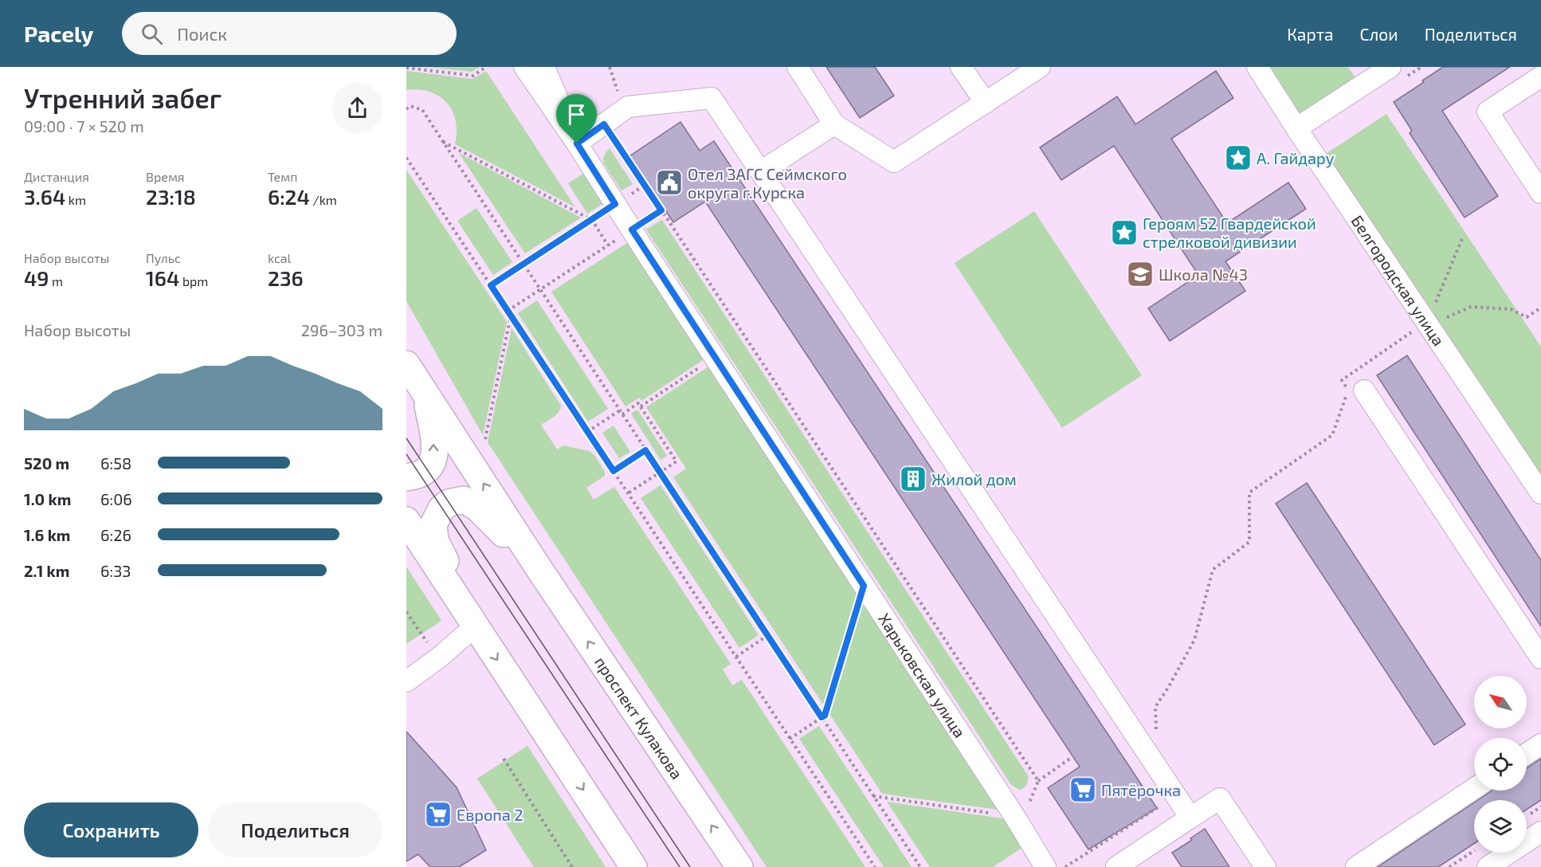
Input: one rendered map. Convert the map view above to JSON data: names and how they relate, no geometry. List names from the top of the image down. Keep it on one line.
{"streets":{"main road":["проспект Кулакова"],"street":["Белгородская улица","Харьковская улица"]},"places":{"place":["А. Гайдару","Героям 52 Гвардейской стрелковой дивизии"],"public building":["Отел ЗАГС Сеймского округа г.Курска"],"school or university":["Школа №43"],"building":["Жилой дом"],"supermarket":["Пятёрочка","Европа 2"]},"north":"top left","page":{"header":"Pacely","search":"Поиск","nav":["Карта","Слои","Поделиться"],"heading":["Утренний забег","09:00 · 7 × 520 m"],"stats":[["Дистанция","3.64 km"],["Время","23:18"],["Темп","6:24 /km"],["Набор высоты","49 m"],["Пульс","164 bpm"],["kcal","236"]],"chart":["Набор высоты","296–303 m"],"list":[{"name":"520 m","note":"6:58"},{"name":"1.0 km","note":"6:06"},{"name":"1.6 km","note":"6:26"},{"name":"2.1 km","note":"6:33"}],"buttons":["Сохранить","Поделиться"]}}
